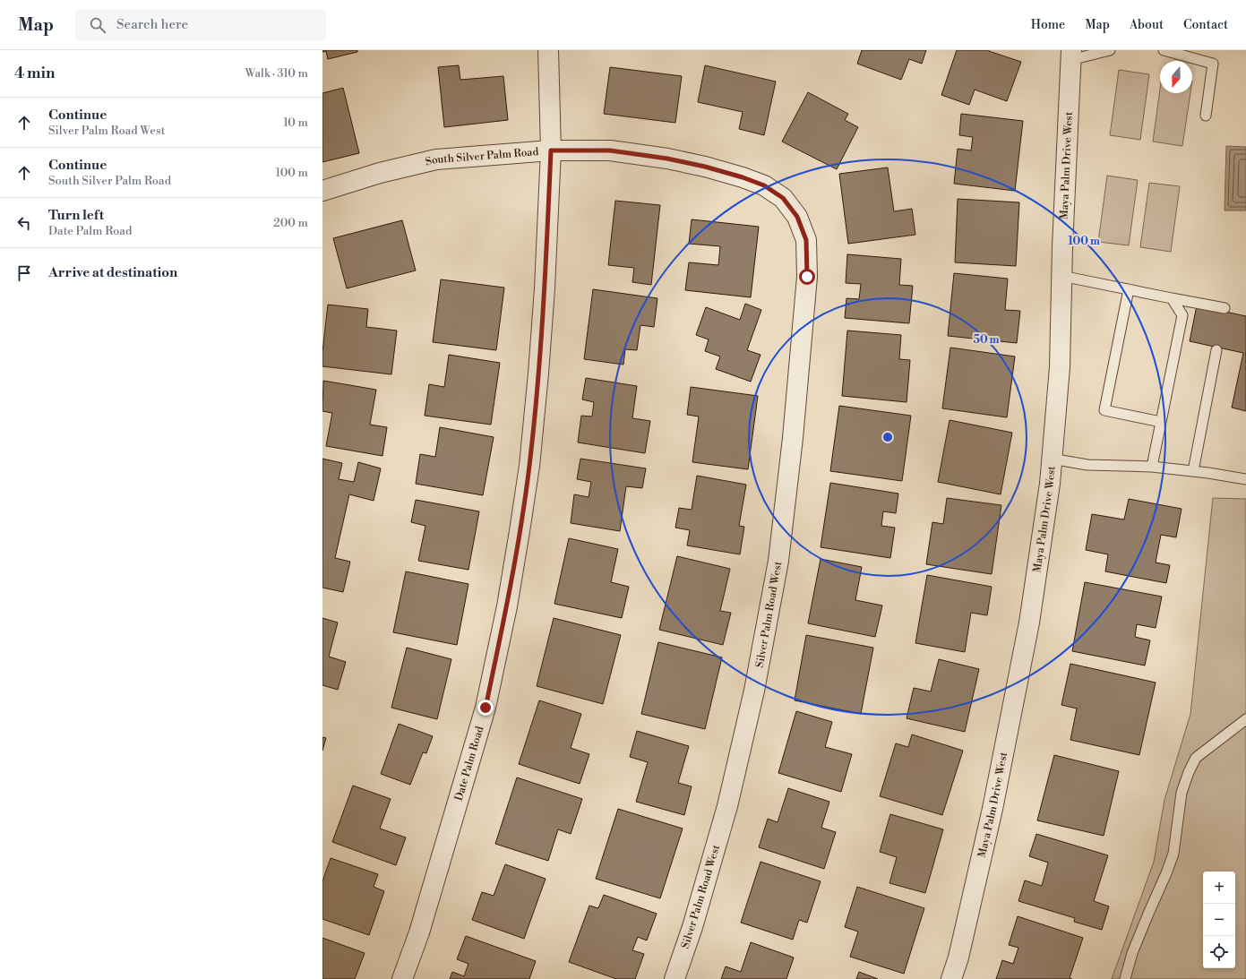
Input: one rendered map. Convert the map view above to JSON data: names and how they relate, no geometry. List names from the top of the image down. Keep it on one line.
{"streets":{"street":["South Silver Palm Road","Maya Palm Drive West","Silver Palm Road West","Date Palm Road"]},"crossings":[["South Silver Palm Road","Silver Palm Road West"],["South Silver Palm Road","Date Palm Road"]],"north":"bottom","page":{"header":"Map","search":"Search here","nav":["Home","Map","About","Contact"],"heading":["4 min","Walk · 310 m"],"list":[["Continue","Silver Palm Road West","10 m"],["Continue","South Silver Palm Road","100 m"],["Turn left","Date Palm Road","200 m"],"Arrive at destination"],"map_buttons":["+","−"]},"rings":["100 m","50 m"]}
